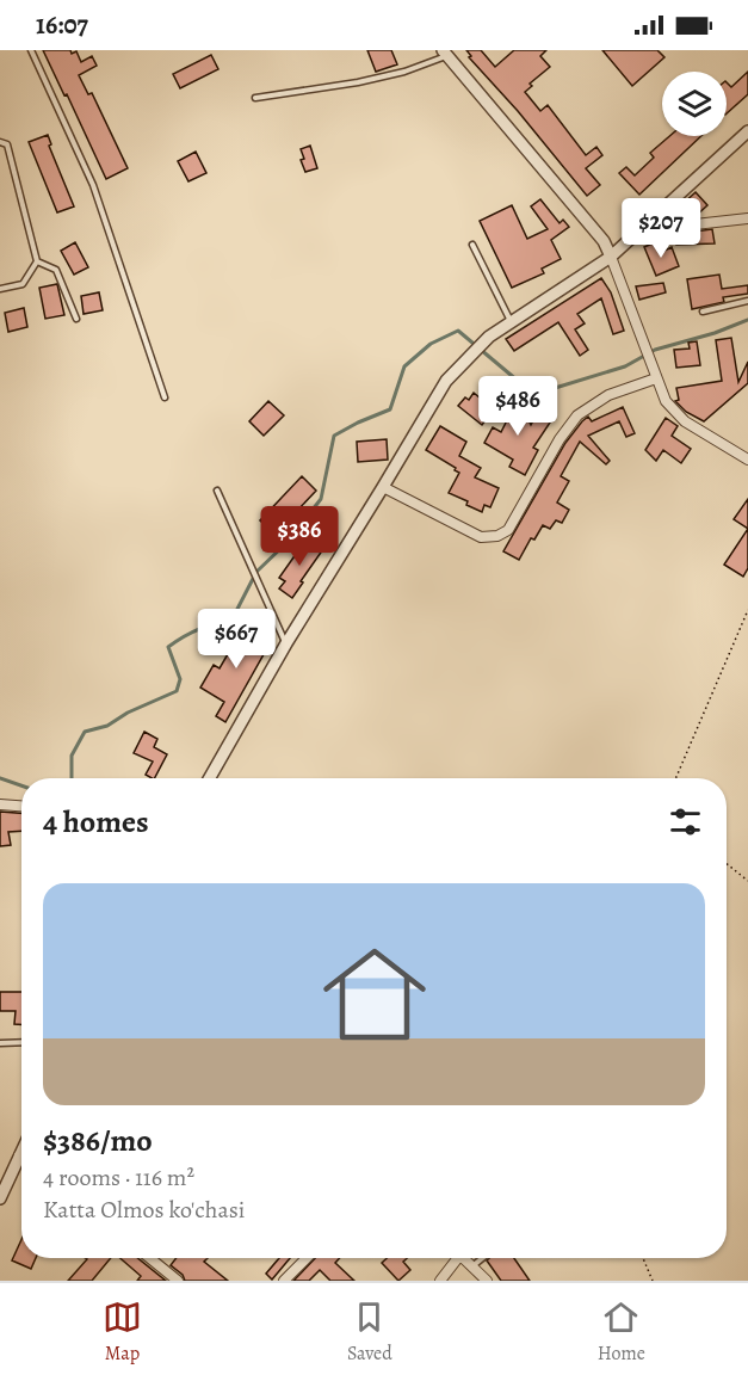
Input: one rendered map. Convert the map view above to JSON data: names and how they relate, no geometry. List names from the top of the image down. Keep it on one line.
{"page":{"status":"16:07","price":["$207","$486","$386","$667"],"heading":"4 homes","list":[{"name":"$386/mo","note":"4 rooms · 116 m² · Katta Olmos ko'chasi"}],"tabs":["Map","Saved","Home"]}}
